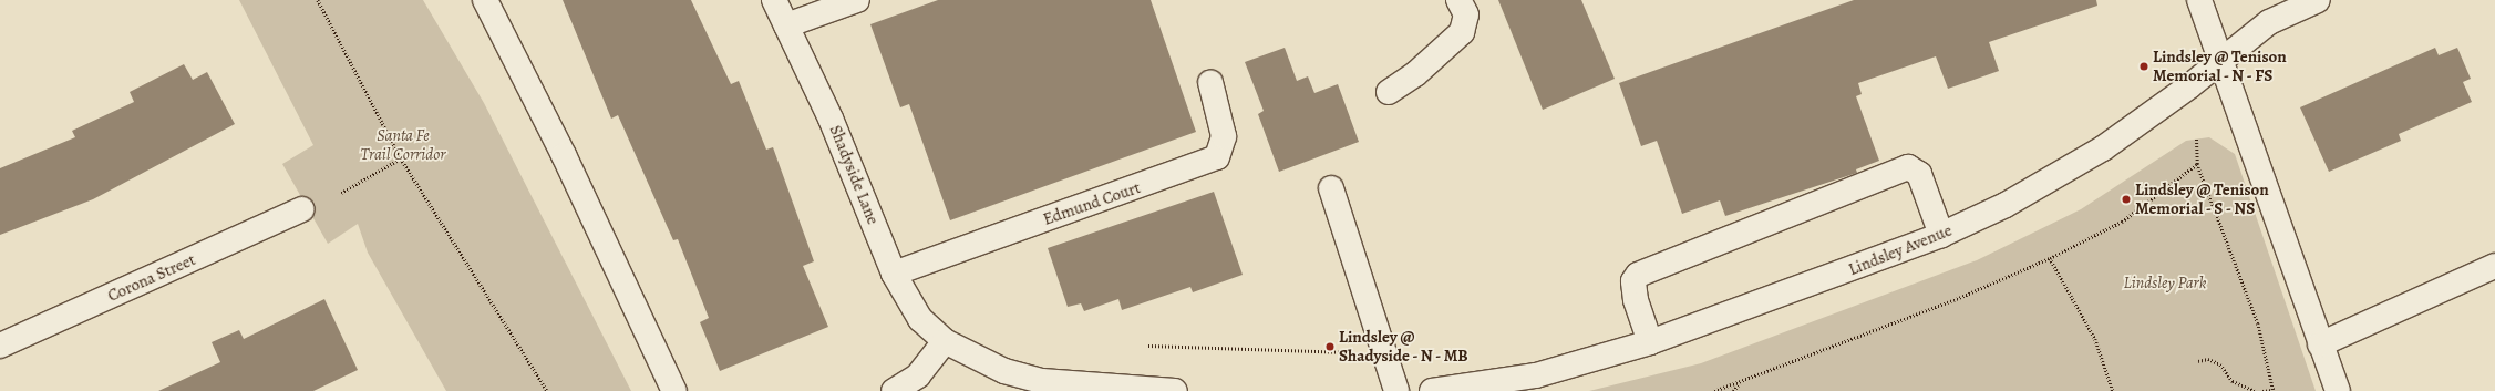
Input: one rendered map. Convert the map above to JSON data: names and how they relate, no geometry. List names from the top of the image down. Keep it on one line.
{"streets":{"street":["Shadyside Lane","Edmund Court","Lindsley Avenue","Corona Street"]},"crossings":[["Shadyside Lane","Edmund Court"]],"parks":["Santa Fe Trail Corridor","Lindsley Park"],"places":["Lindsley @ Tenison Memorial - N - FS","Lindsley @ Tenison Memorial - S - NS","Lindsley @ Shadyside - N - MB"]}
